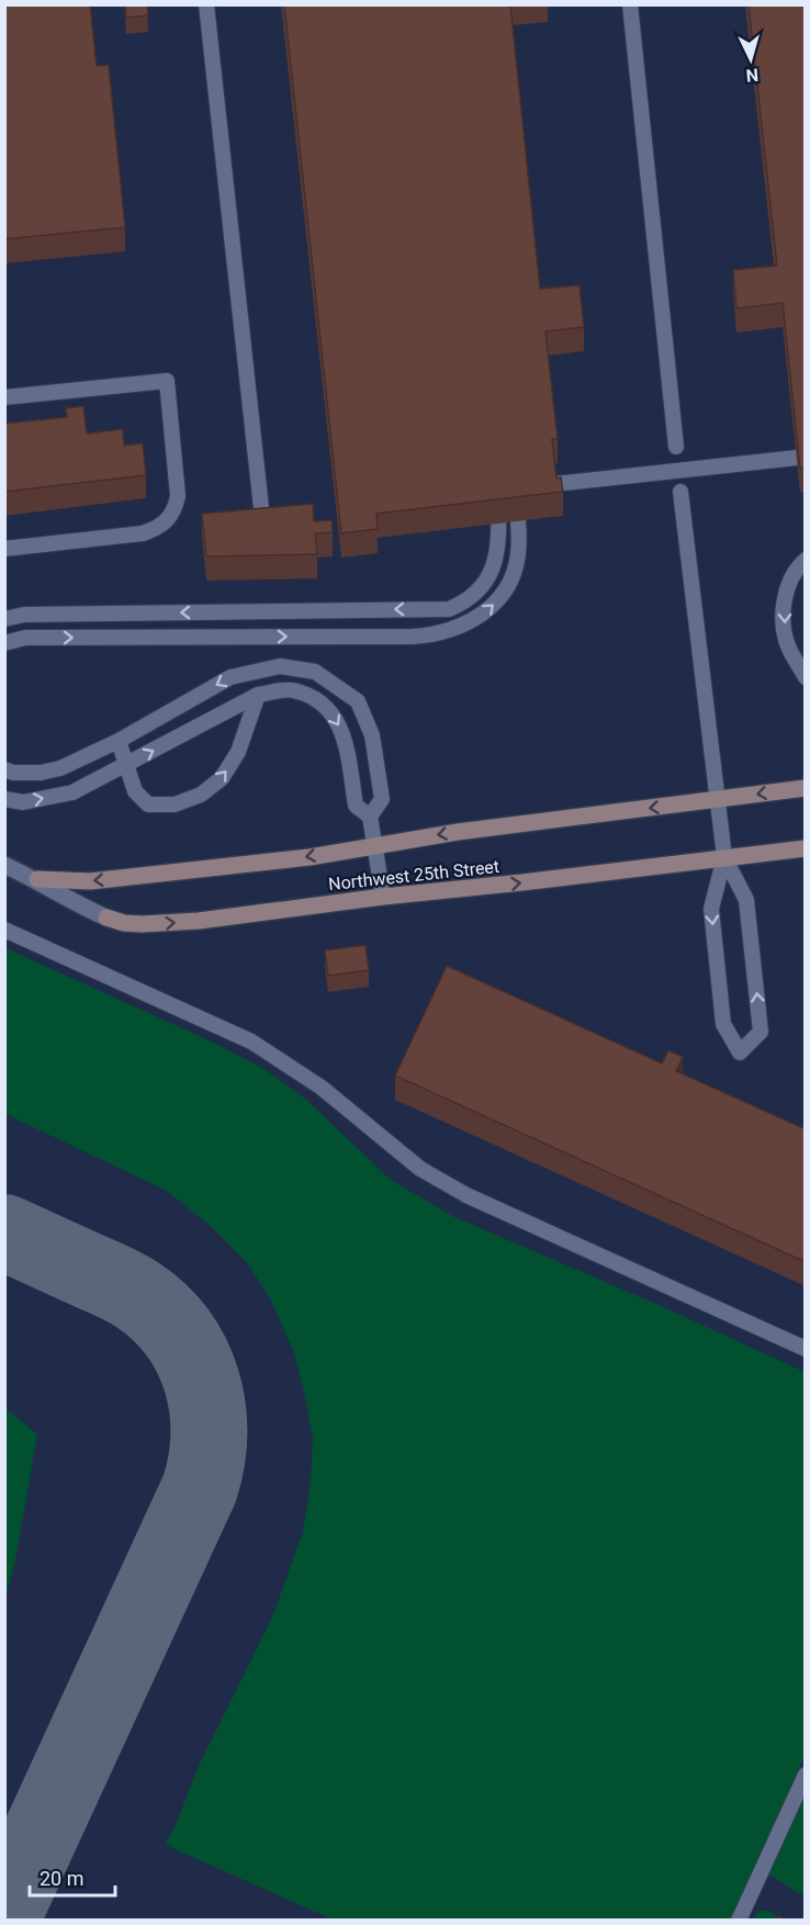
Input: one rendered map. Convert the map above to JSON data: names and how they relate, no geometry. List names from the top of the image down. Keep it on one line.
{"streets":{"street":["Northwest 25th Street"]},"scale_bar":"20 m","north":"bottom"}
